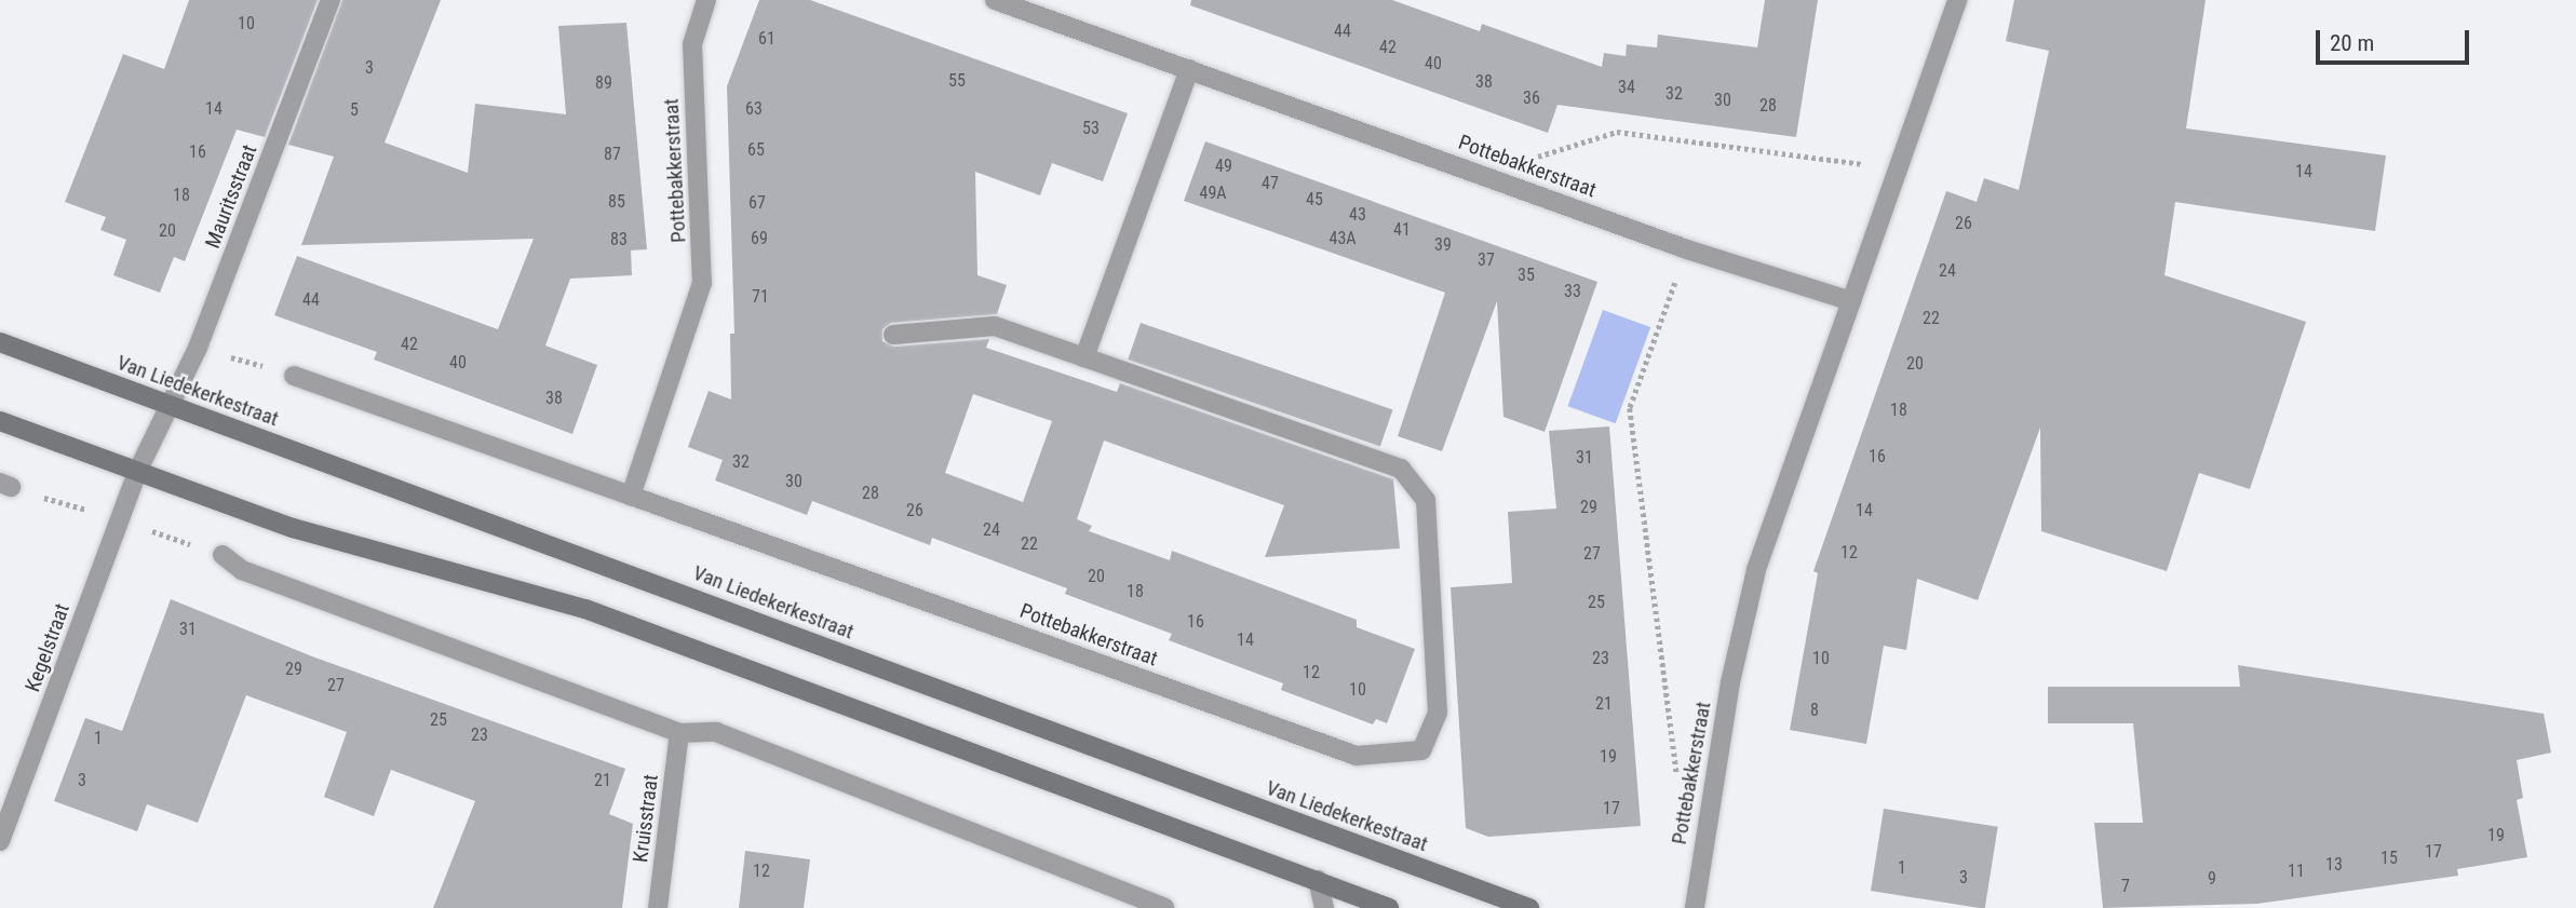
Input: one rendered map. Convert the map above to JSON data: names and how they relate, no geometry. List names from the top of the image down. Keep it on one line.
{"streets":{"street":["Pottebakkerstraat","Mauritsstraat","Van Liedekerkestraat","Kegelstraat","Kruisstraat"]},"crossings":[["Mauritsstraat","Van Liedekerkestraat"],["Mauritsstraat","Kegelstraat"],["Van Liedekerkestraat","Kegelstraat"]],"house_numbers":["10","44","61","42","40","3","55","38","89","34","32","36","30","28","14","63","5","53","65","16","87","49","14","47","49A","18","45","85","67","43","26","41","20","69","43A","83","39","37","24","35","33","71","44","22","42","40","20","38","18","16","31","32","30","28","29","26","14","24","22","12","27","20","18","25","16","31","14","23","10","29","12","27","10","21","8","25","23","1","19","3","21","17","19","17","15","13","1","12","11","3","9","7"],"scale_bar":"20 m"}
